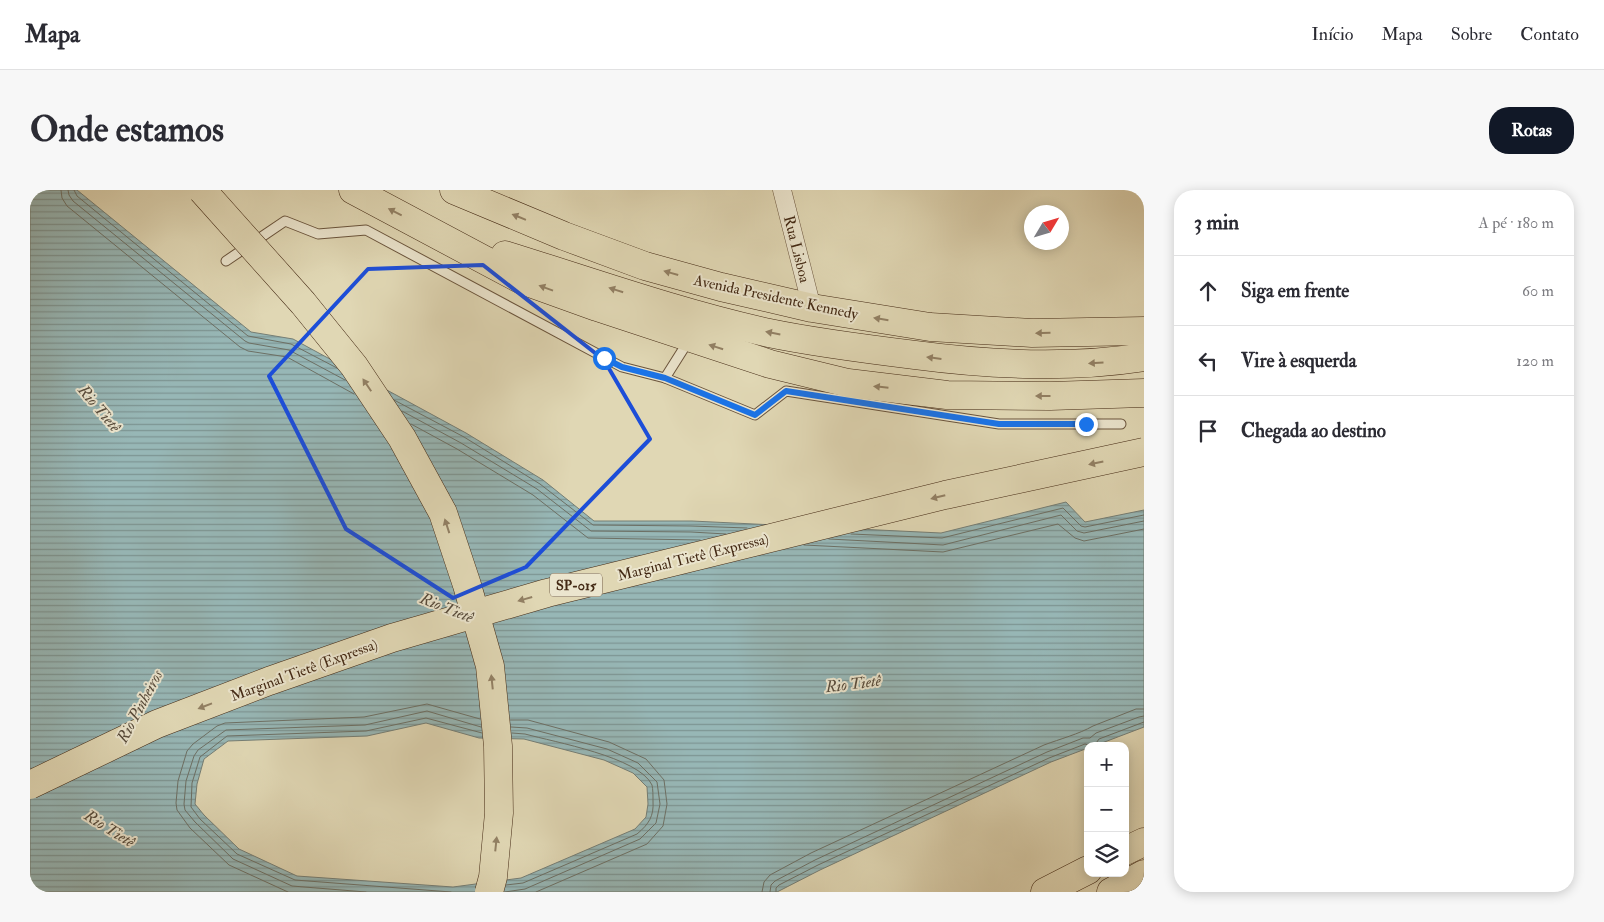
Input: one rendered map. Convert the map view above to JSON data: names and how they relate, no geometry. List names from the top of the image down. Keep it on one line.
{"streets":{"highway":["Avenida Presidente Kennedy","Marginal Tietê (Expressa)","SP-015"],"street":["Rua Lisboa"]},"crossings":[["Rua Lisboa","Avenida Presidente Kennedy"]],"water":["Rio Tietê","Rio Pinheiros"],"north":"top right","page":{"header":"Mapa","nav":["Início","Mapa","Sobre","Contato"],"buttons":"Rotas","title":"Onde estamos","heading":["3 min","A pé · 180 m"],"list":[["Siga em frente","60 m"],["Vire à esquerda","120 m"],"Chegada ao destino"],"map_buttons":["+","−"]}}
